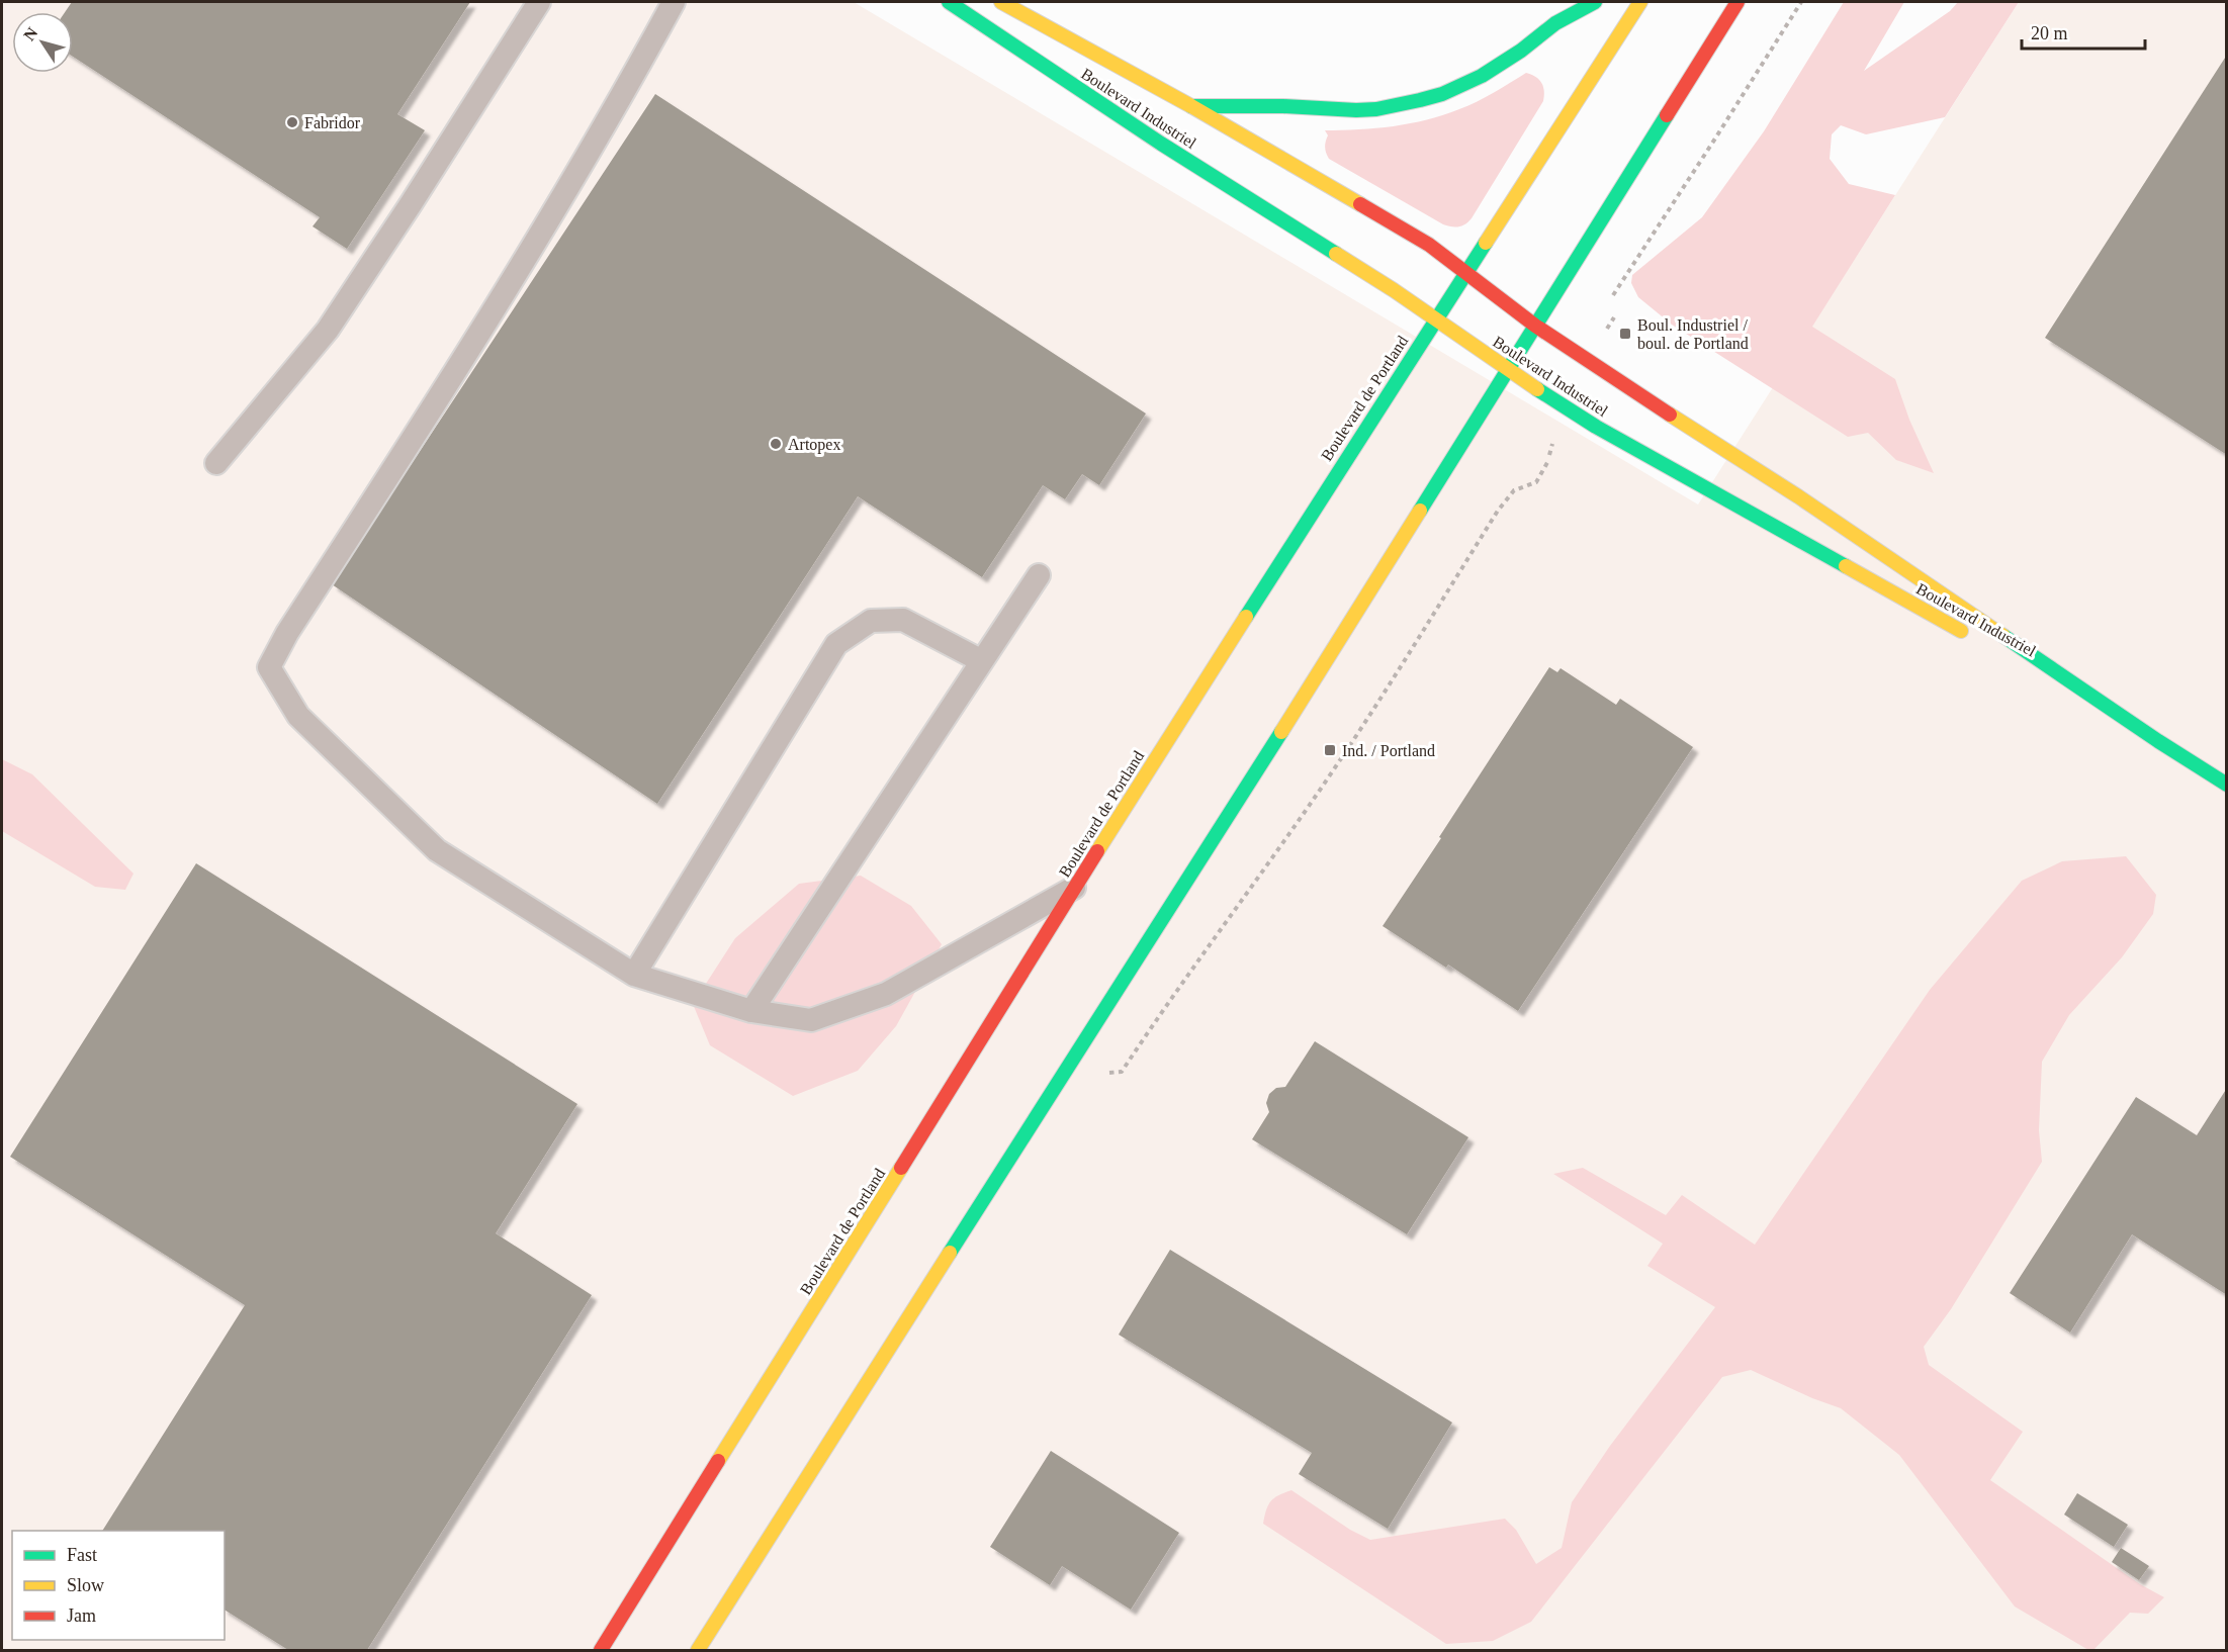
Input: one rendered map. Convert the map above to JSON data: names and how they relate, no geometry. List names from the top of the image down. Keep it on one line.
{"streets":{"main road":["Boulevard Industriel","Boulevard de Portland"]},"crossings":[["Boulevard Industriel","Boulevard de Portland"]],"places":{"other":["Fabridor","Artopex"],"transit":["Boul. Industriel / boul. de Portland","Ind. / Portland"]},"legend":["Fast","Slow","Jam"],"scale_bar":"20 m","north":"top left"}
